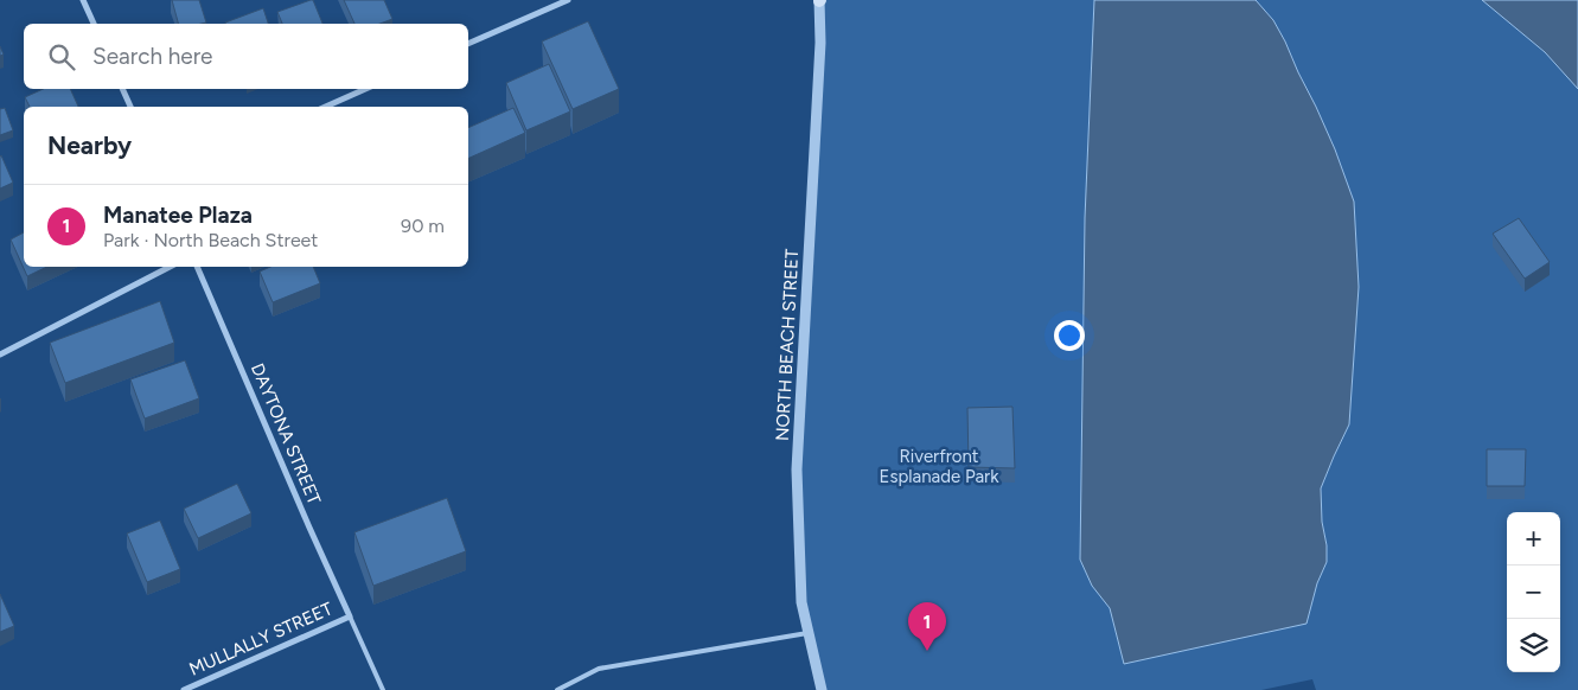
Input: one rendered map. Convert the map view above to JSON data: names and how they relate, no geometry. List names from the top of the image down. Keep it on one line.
{"streets":{"street":["NORTH BEACH STREET","DAYTONA STREET","MULLALLY STREET"]},"crossings":[["DAYTONA STREET","MULLALLY STREET"]],"parks":["Riverfront Esplanade Park"],"page":{"search":"Search here","heading":"Nearby","list":[{"mark":"1","name":"Manatee Plaza","note":"Park · North Beach Street","value":"90 m"}],"map_buttons":["+","−"],"pins":"1"}}
